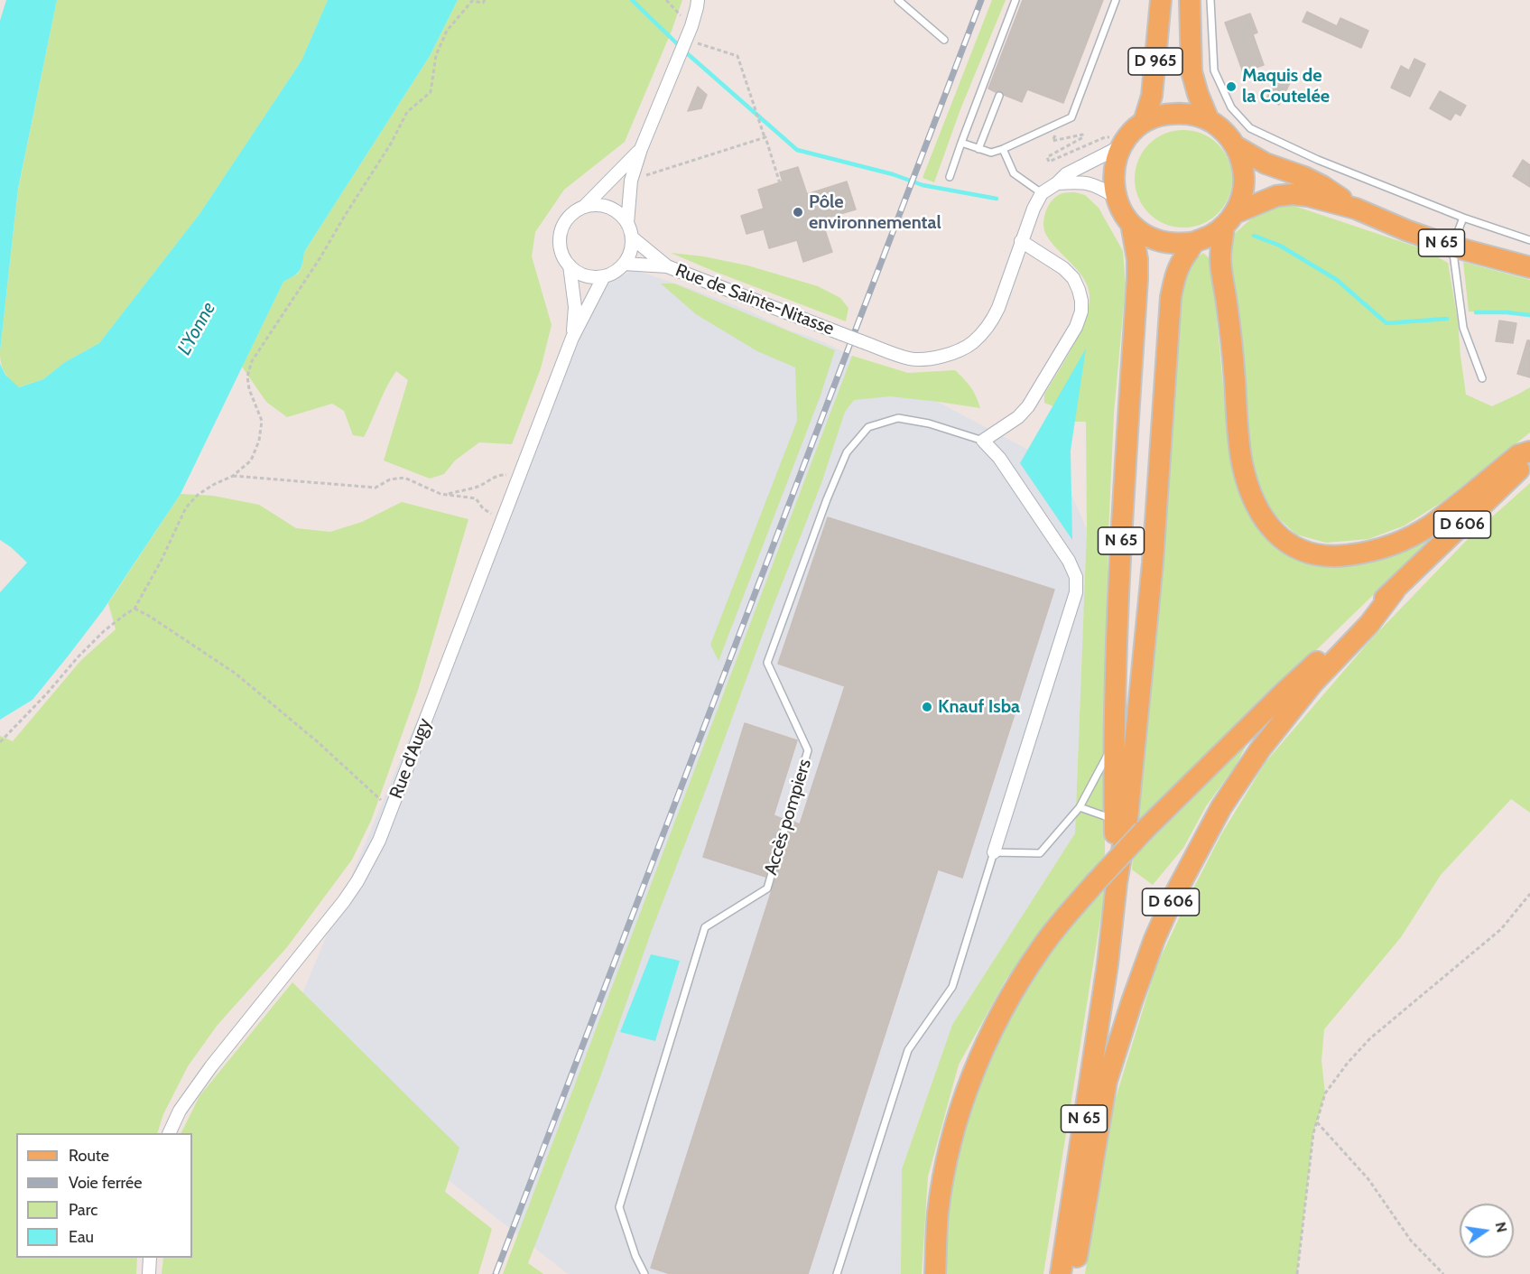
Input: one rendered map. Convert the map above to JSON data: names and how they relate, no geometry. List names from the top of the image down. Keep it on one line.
{"streets":{"main road":["D 965","N 65","D 606"],"street":["Rue de Sainte-Nitasse","Rue d'Augy"],"lane":["Accès pompiers"]},"crossings":[["D 965","N 65"],["Rue de Sainte-Nitasse","Rue d'Augy"]],"water":["L'Yonne"],"places":["Maquis de la Coutelée","Pôle environnemental","Knauf Isba"],"legend":["Route","Voie ferrée","Parc","Eau"],"north":"right"}
